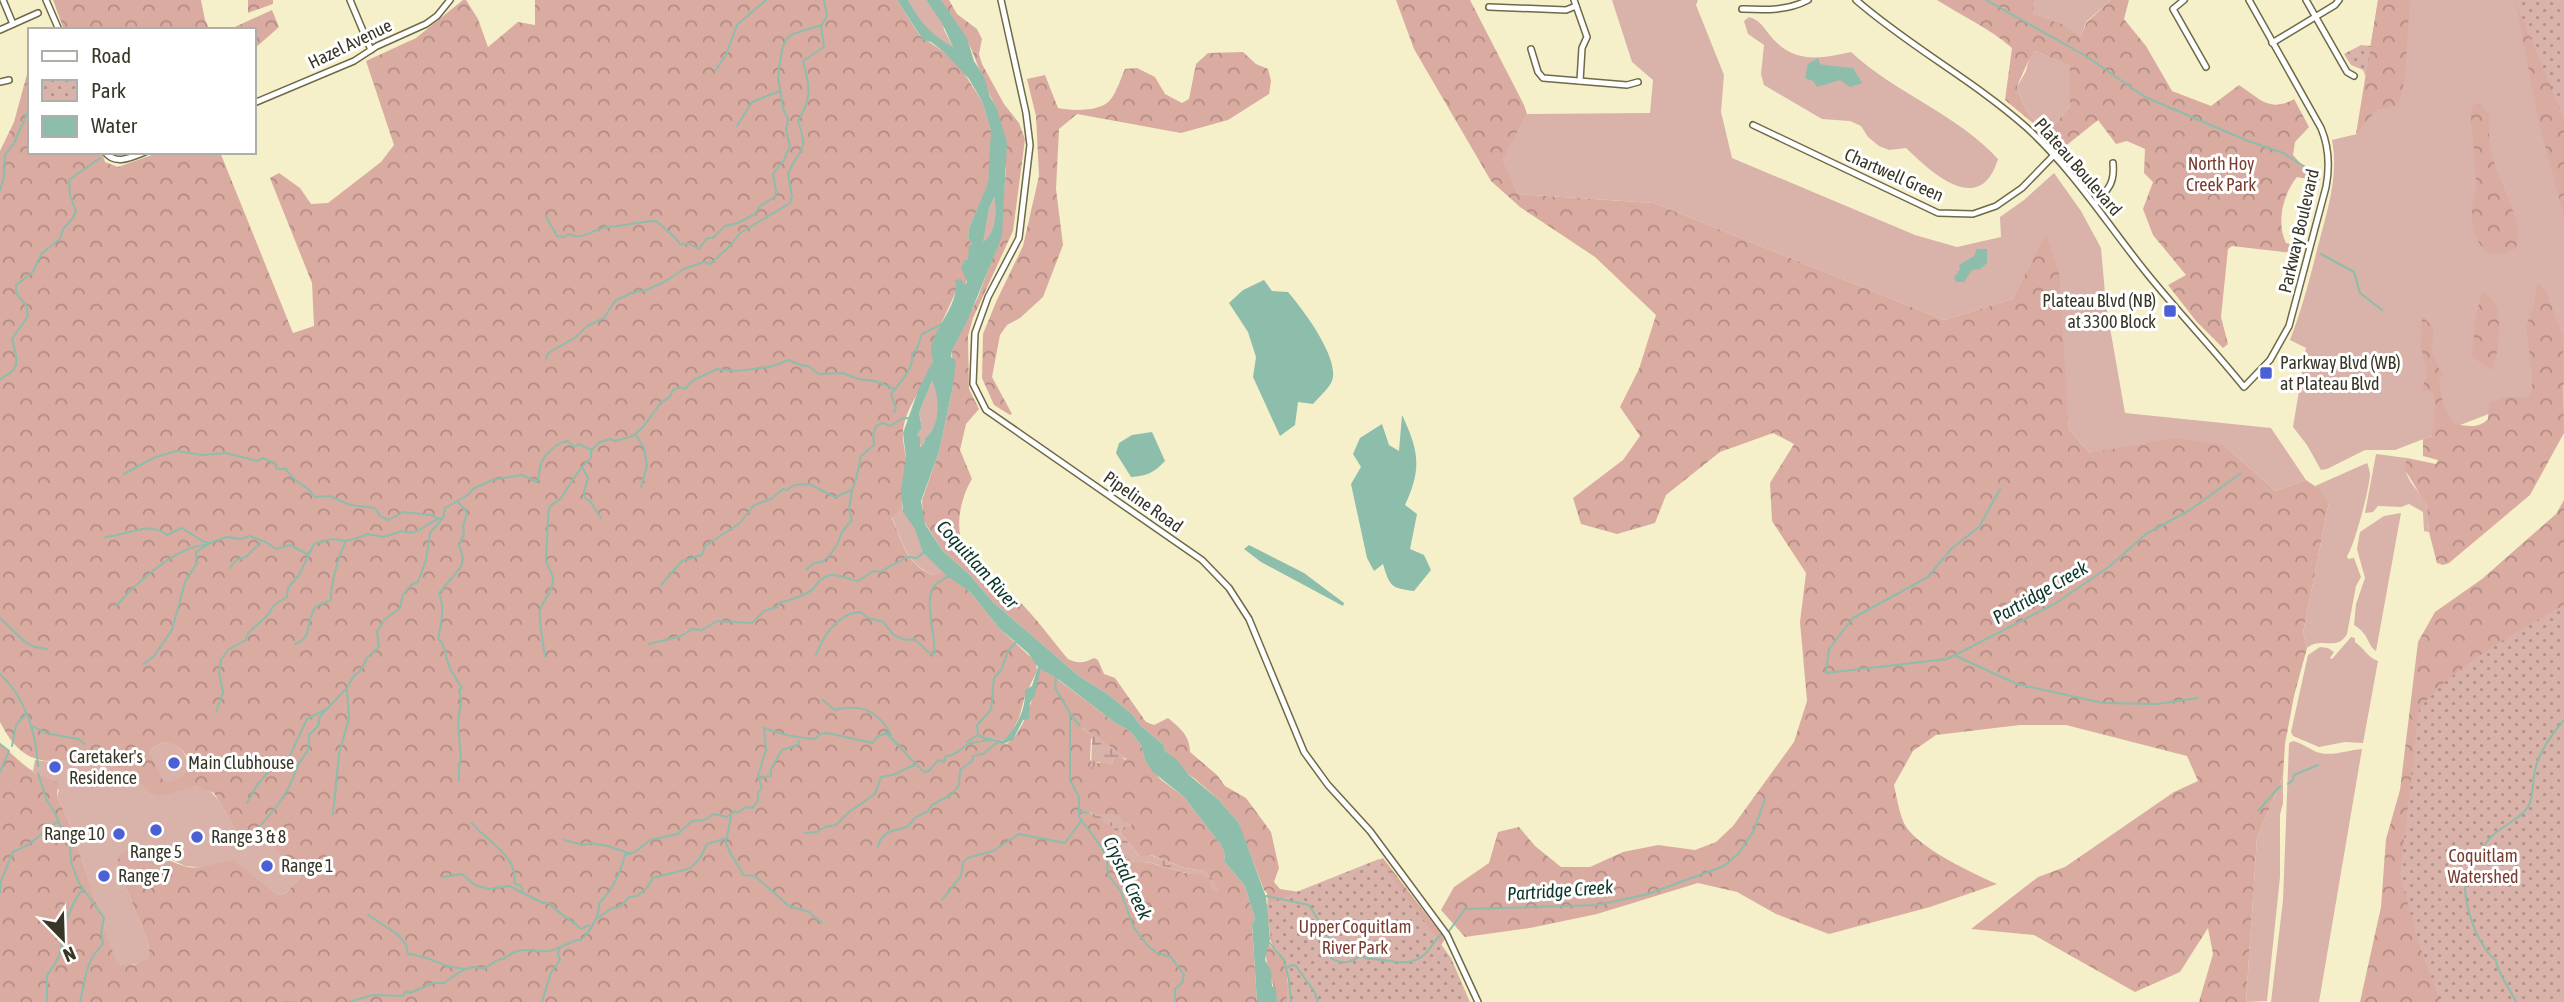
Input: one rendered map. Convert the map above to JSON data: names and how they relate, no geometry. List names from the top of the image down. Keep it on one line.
{"streets":{"street":["Hazel Avenue","Plateau Boulevard","Chartwell Green","Parkway Boulevard","Pipeline Road"]},"crossings":[["Plateau Boulevard","Chartwell Green"],["Plateau Boulevard","Parkway Boulevard"]],"water":["Coquitlam River","Partridge Creek","Crystal Creek"],"parks":["North Hoy Creek Park","Coquitlam Watershed","Upper Coquitlam River Park"],"places":{"transit":["Plateau Blvd (NB) at 3300 Block","Parkway Blvd (WB) at Plateau Blvd"],"other":["Main Clubhouse","Caretaker's Residence","Range 5","Range 10","Range 3 & 8","Range 1","Range 7"]},"legend":["Road","Park","Water"],"north":"bottom right"}
